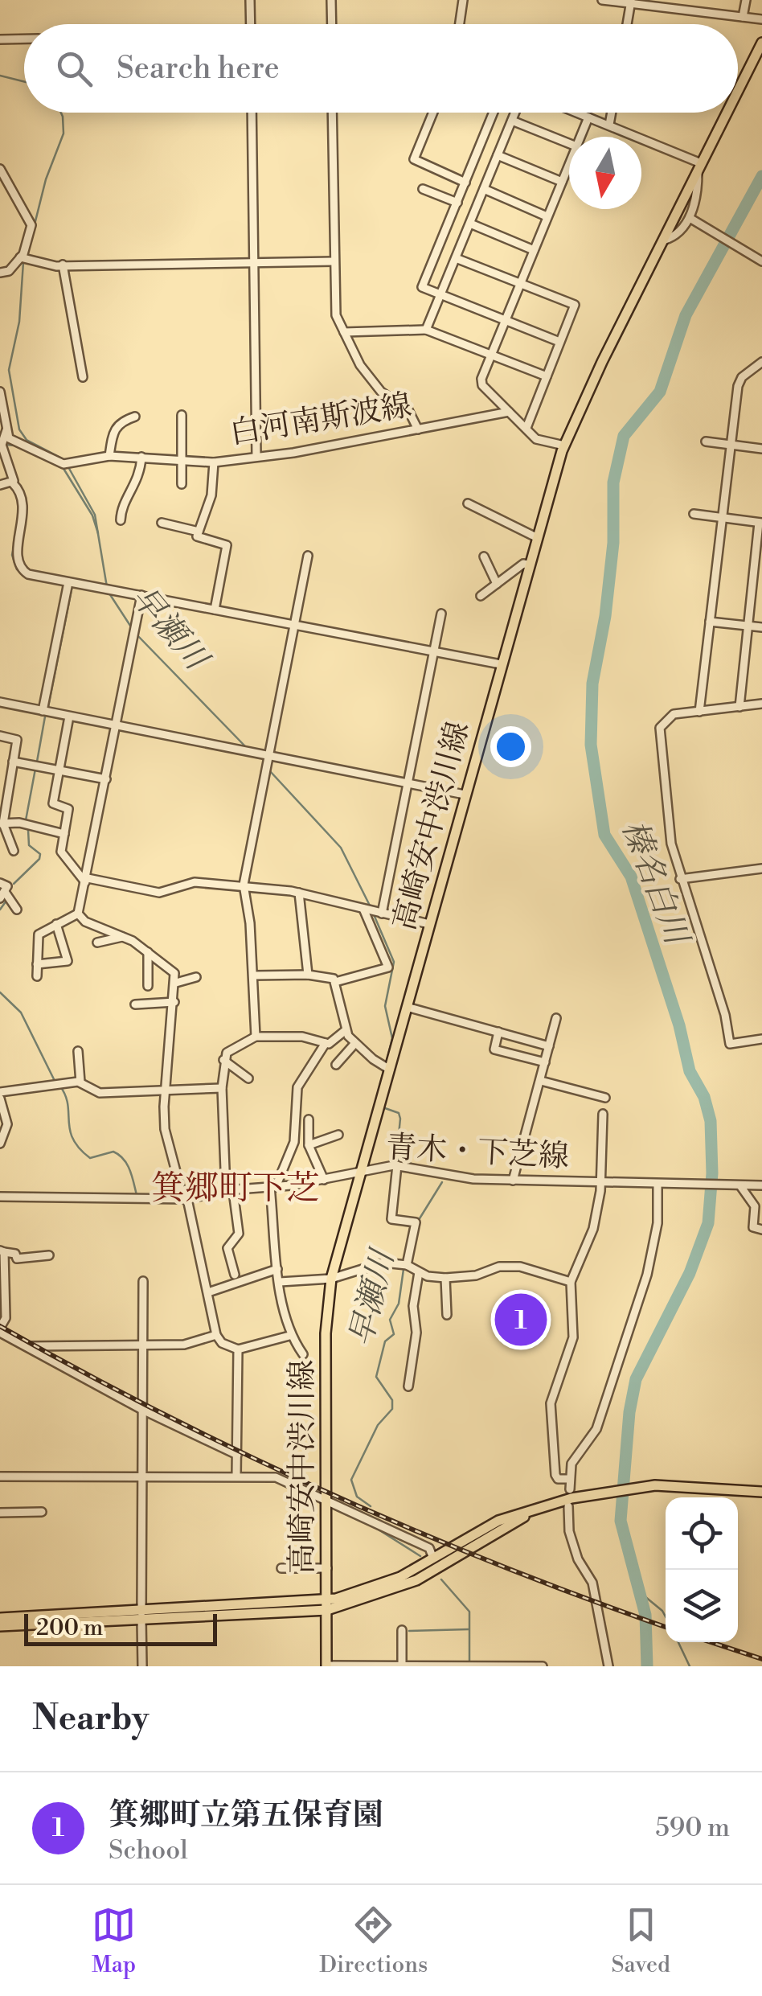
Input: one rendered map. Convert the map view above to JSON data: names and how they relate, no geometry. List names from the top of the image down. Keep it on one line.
{"streets":{"main road":["高崎安中渋川線"],"street":["白河南斯波線","青木・下芝線"]},"crossings":[["高崎安中渋川線","青木・下芝線"]],"districts":["箕郷町下芝"],"water":["早瀬川","榛名白川"],"scale_bar":"200 m","north":"bottom","page":{"search":"Search here","pins":"1","scale":"200 m","heading":"Nearby","list":[{"mark":"1","name":"箕郷町立第五保育園","note":"School","value":"590 m"}],"nav":["Map","Directions","Saved"]}}
